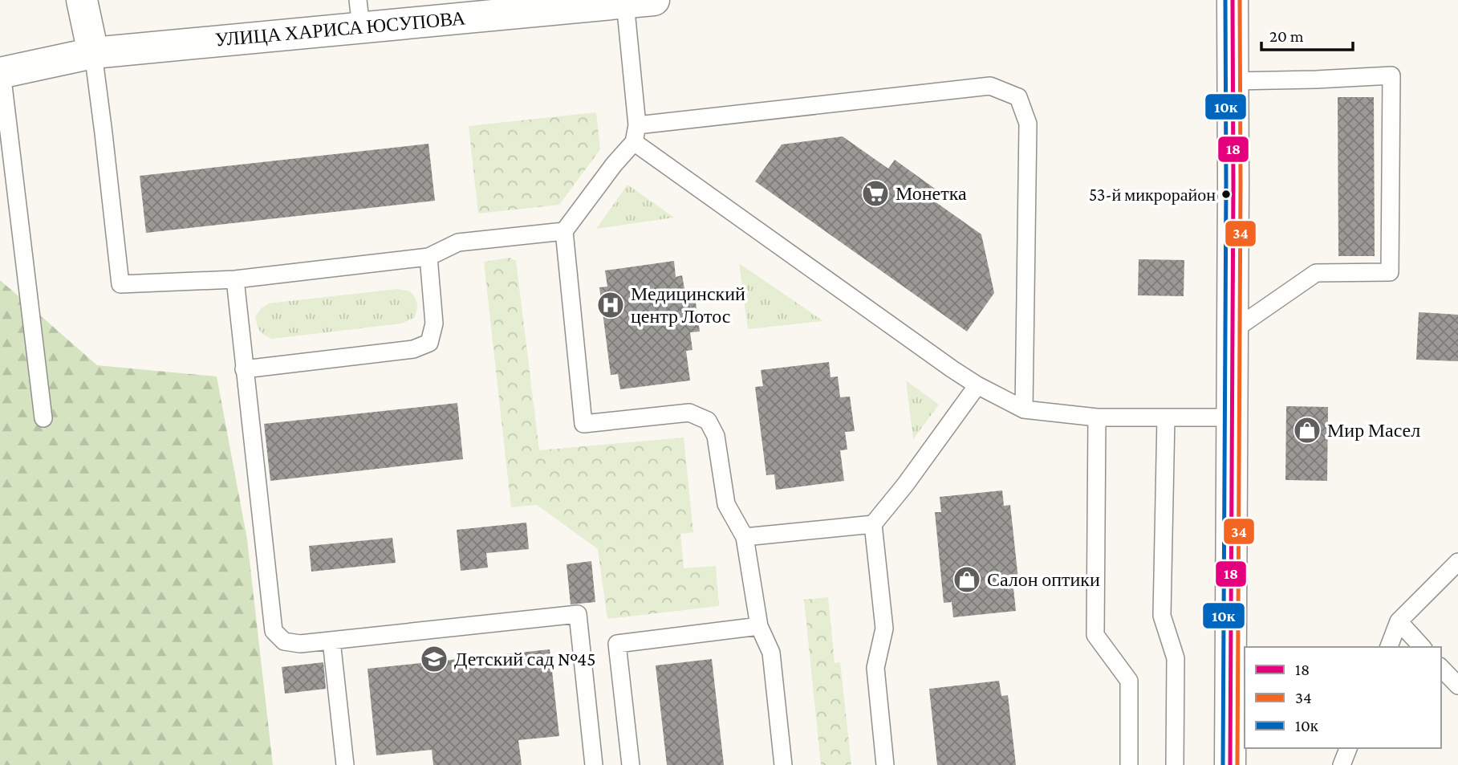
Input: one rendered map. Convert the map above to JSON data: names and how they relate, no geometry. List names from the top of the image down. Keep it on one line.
{"streets":{"street":["УЛИЦА ХАРИСА ЮСУПОВА"]},"places":{"supermarket":["Монетка"],"other":["53-й микрорайон"],"hospital":["Медицинский центр Лотос"],"shop":["Мир Масел","Салон оптики"],"school or university":["Детский сад №45"]},"lines":["transit line 18","transit line 34","transit line 10к"],"legend":["18","34","10к"],"scale_bar":"20 m"}
